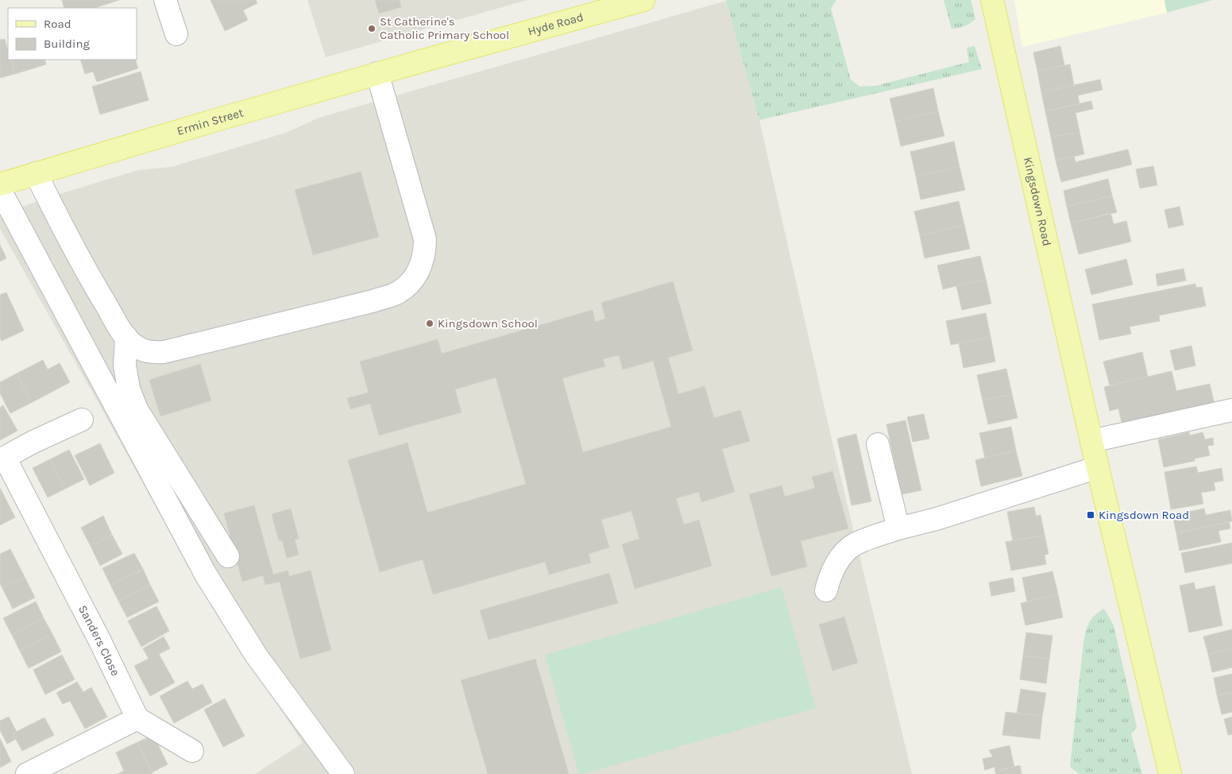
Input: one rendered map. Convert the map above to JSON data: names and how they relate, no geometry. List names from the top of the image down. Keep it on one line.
{"streets":{"main road":["Hyde Road","Ermin Street","Kingsdown Road"],"street":["Sanders Close"]},"crossings":[["Hyde Road","Ermin Street"]],"places":{"other":["St Catherine's Catholic Primary School","Kingsdown School"],"transit":["Kingsdown Road"]},"legend":["Road","Building"]}
